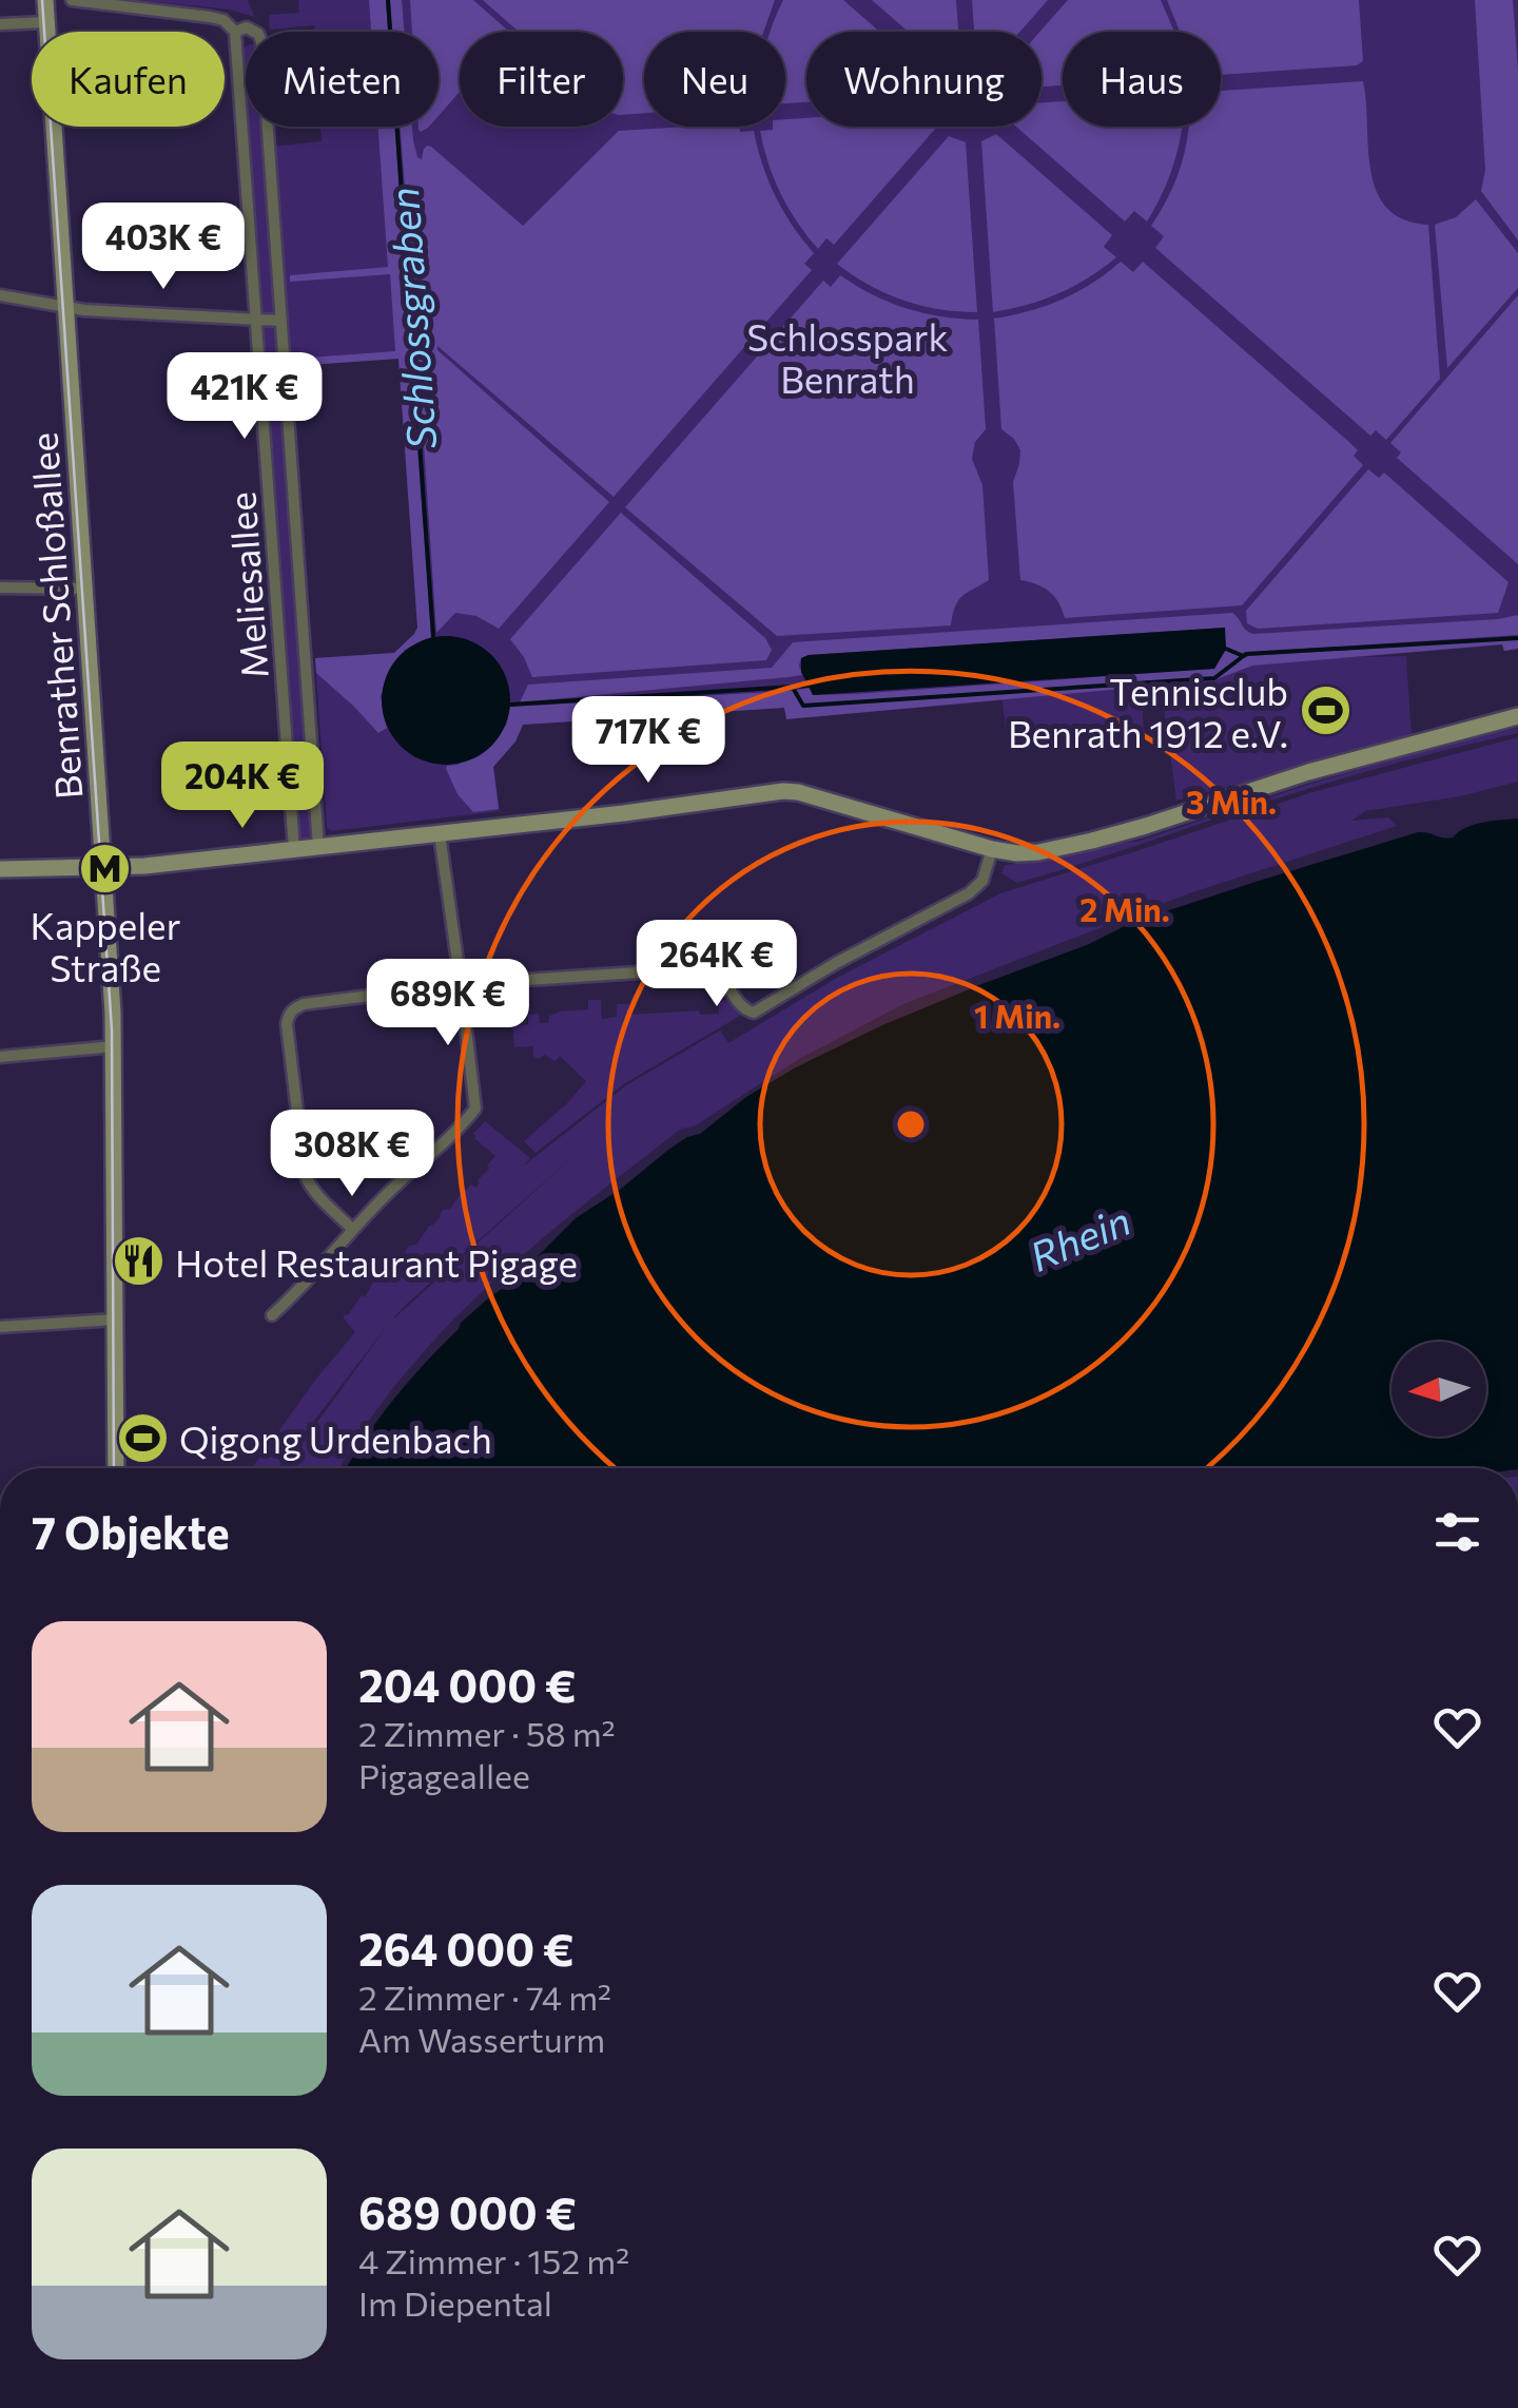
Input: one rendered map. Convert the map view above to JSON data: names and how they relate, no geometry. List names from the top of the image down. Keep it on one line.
{"streets":{"street":["Meliesallee","Benrather Schloßallee"]},"water":["Schlossgraben","Rhein"],"parks":["Schlosspark Benrath"],"places":{"sports":["Tennisclub Benrath 1912 e.V.","Qigong Urdenbach"],"metro station":["Kappeler Straße"],"restaurant":["Hotel Restaurant Pigage"]},"north":"left","page":{"chip":["Kaufen","Mieten","Filter","Neu","Wohnung","Haus"],"price":["403K €","421K €","717K €","204K €","264K €","689K €","308K €"],"heading":"7 Objekte","list":[{"name":"204 000 €","note":"2 Zimmer · 58 m² · Pigageallee"},{"name":"264 000 €","note":"2 Zimmer · 74 m² · Am Wasserturm"},{"name":"689 000 €","note":"4 Zimmer · 152 m² · Im Diepental"}]},"rings":["3 Min.","2 Min.","1 Min."]}
